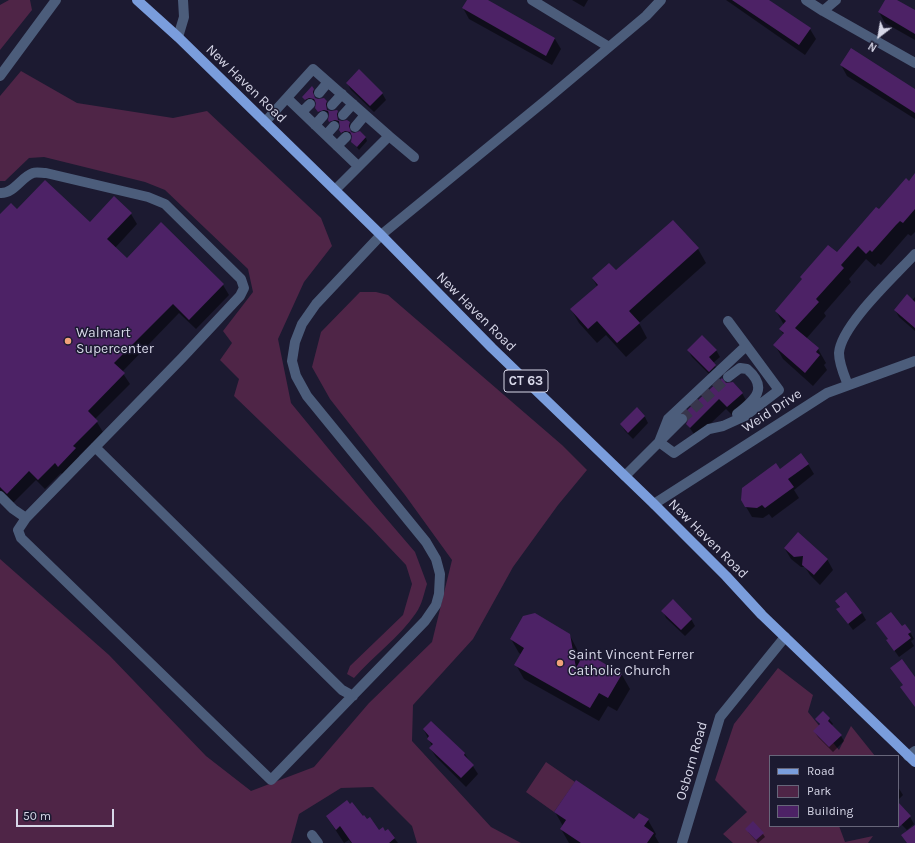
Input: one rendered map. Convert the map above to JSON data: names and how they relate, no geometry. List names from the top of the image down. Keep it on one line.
{"streets":{"main road":["New Haven Road","CT 63"],"street":["Weid Drive","Osborn Road"]},"crossings":[["New Haven Road","Weid Drive"],["New Haven Road","Osborn Road"]],"places":["Walmart Supercenter","Saint Vincent Ferrer Catholic Church"],"legend":["Road","Park","Building"],"scale_bar":"50 m","north":"bottom left"}
